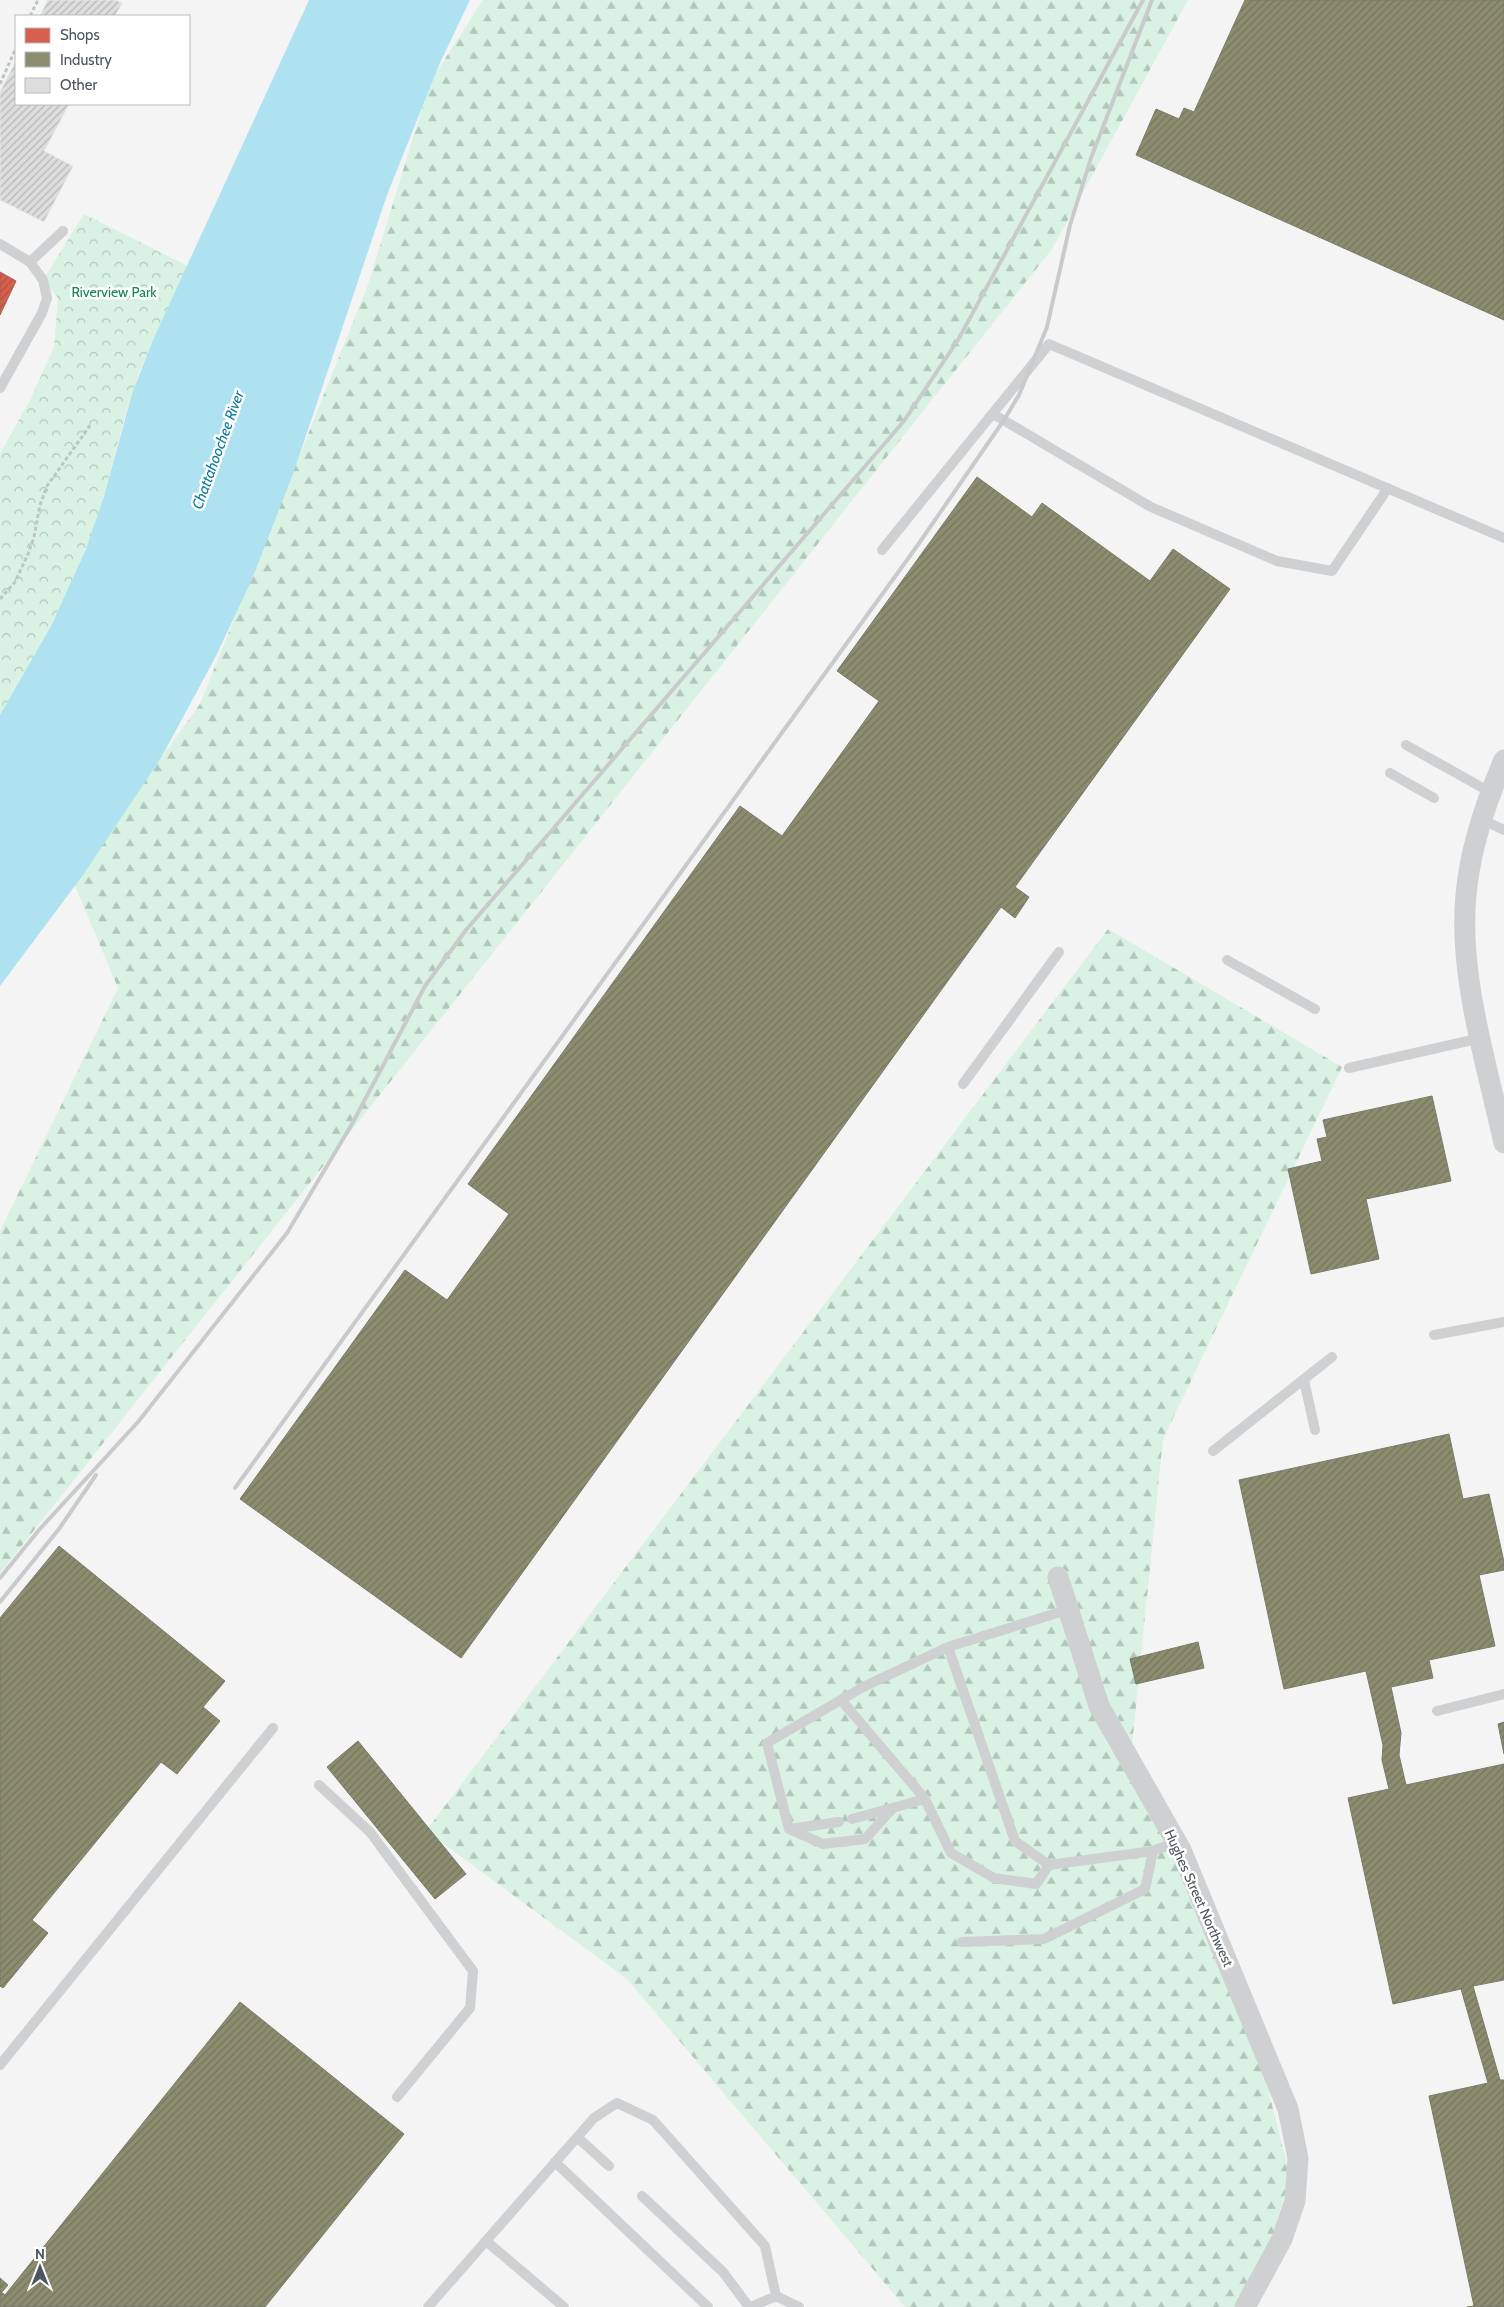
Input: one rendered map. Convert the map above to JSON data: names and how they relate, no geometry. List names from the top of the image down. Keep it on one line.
{"streets":{"street":["Hughes Street Northwest"]},"water":["Chattahoochee River"],"parks":["Riverview Park"],"legend":["Shops","Industry","Other"],"north":"top"}
